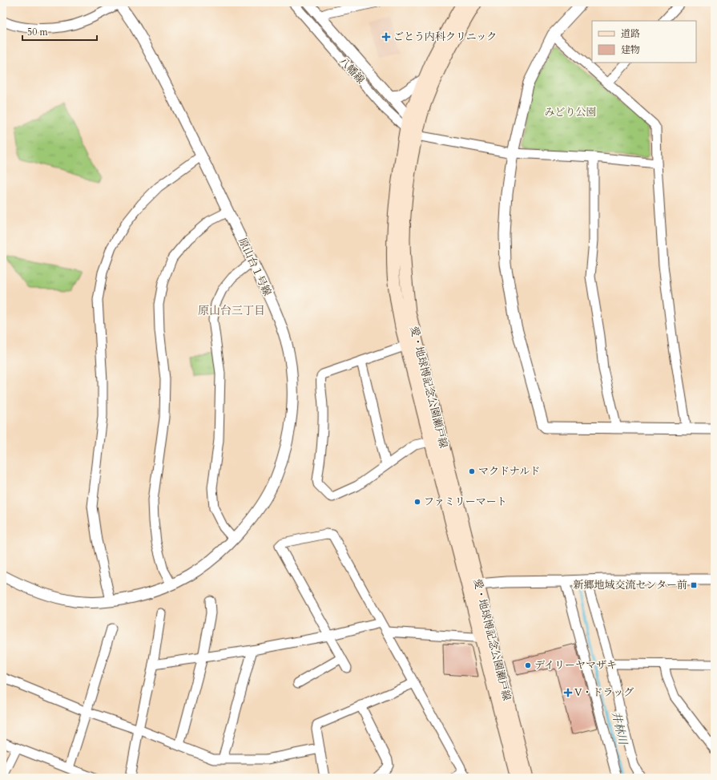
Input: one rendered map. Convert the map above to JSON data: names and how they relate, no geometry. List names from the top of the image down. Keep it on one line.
{"streets":{"main road":["愛・地球博記念公園瀬戸線"],"street":["八幡線","原山台１号線"]},"crossings":[["八幡線","愛・地球博記念公園瀬戸線"]],"districts":["原山台三丁目"],"water":["井林川"],"parks":["みどり公園"],"places":{"health":["ごとう内科クリニック","V・ドラッグ"],"other":["マクドナルド","ファミリーマート","デイリーヤマザキ"],"transit":["新郷地域交流センター前"]},"legend":["道路","建物"],"scale_bar":"50 m"}
